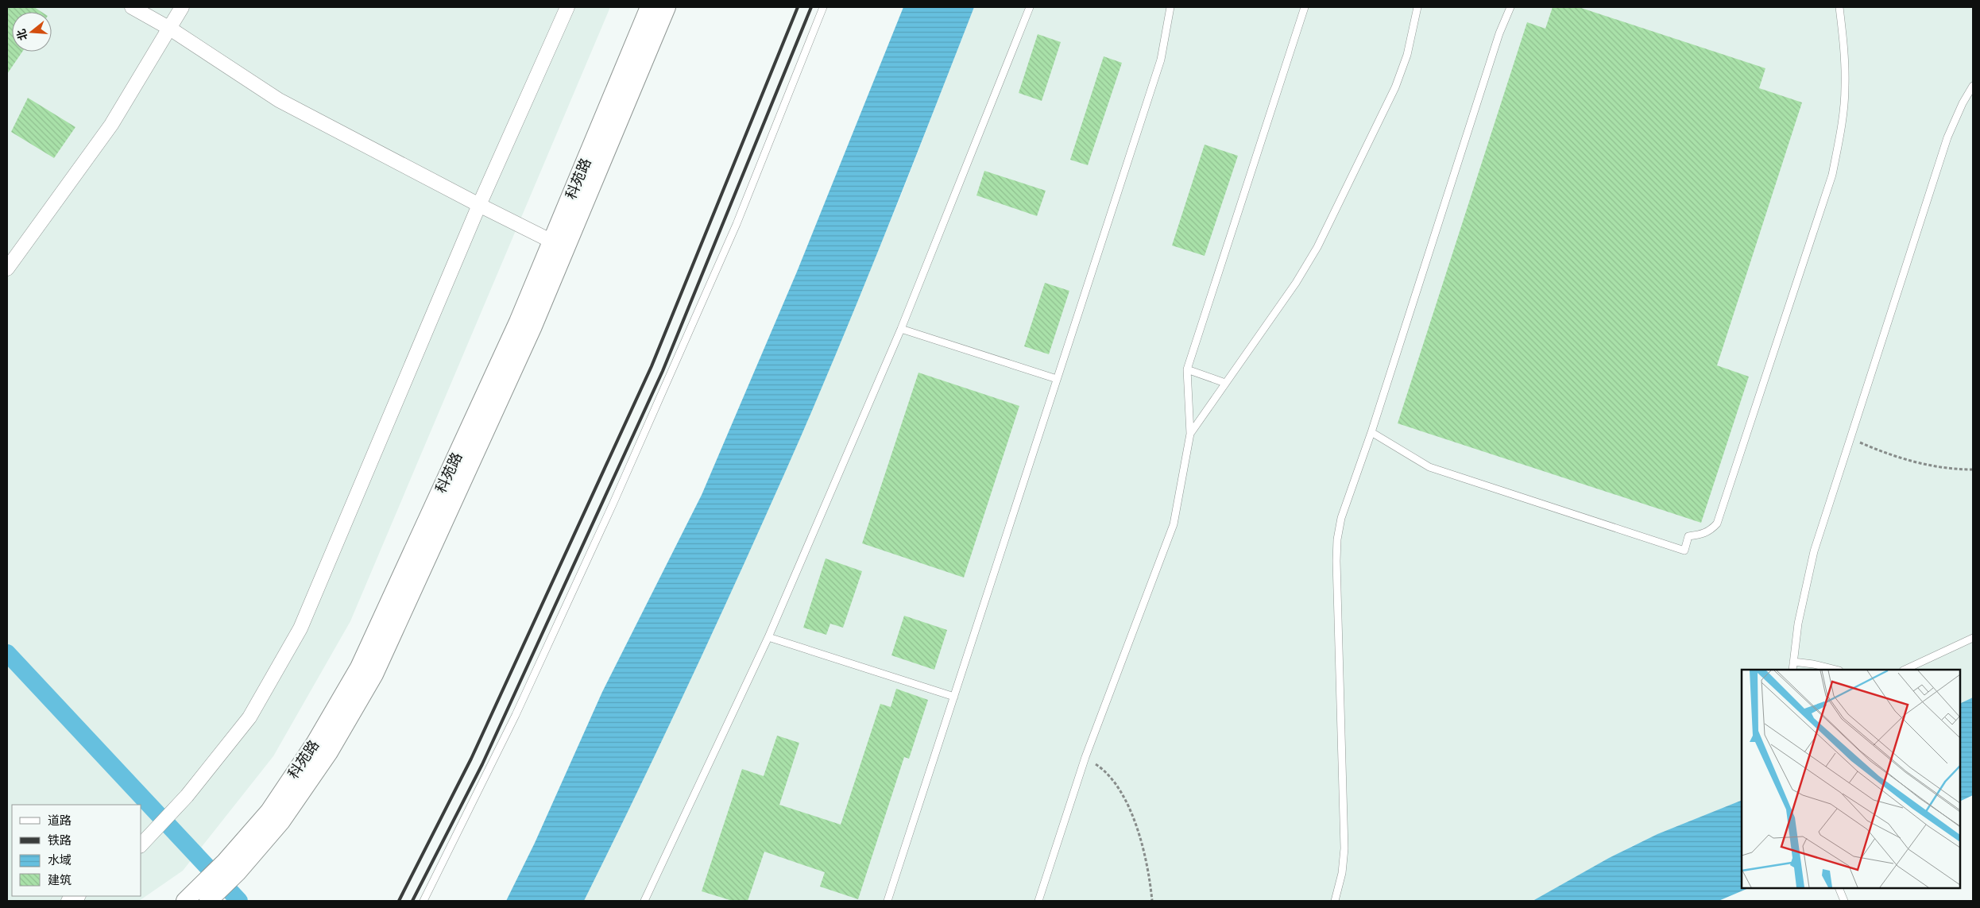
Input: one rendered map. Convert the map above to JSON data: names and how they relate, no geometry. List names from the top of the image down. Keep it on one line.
{"streets":{"street":["科苑路"]},"legend":["道路","铁路","水域","建筑"],"north":"left"}
